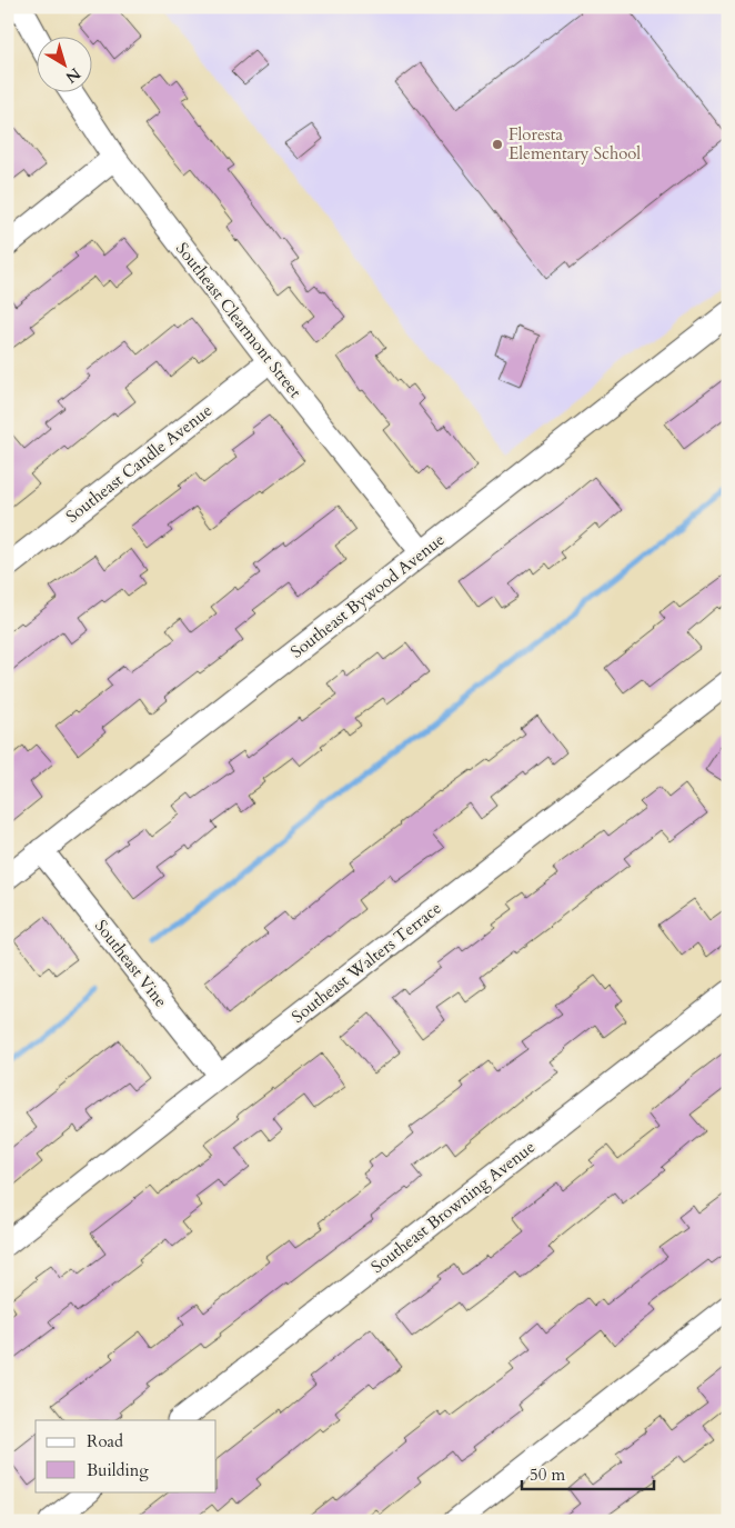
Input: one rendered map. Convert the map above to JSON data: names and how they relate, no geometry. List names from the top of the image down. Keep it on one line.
{"streets":{"street":["Southeast Clearmont Street","Southeast Candle Avenue","Southeast Bywood Avenue","Southeast Walters Terrace","Southeast Vine","Southeast Browning Avenue"]},"crossings":[["Southeast Clearmont Street","Southeast Candle Avenue"],["Southeast Clearmont Street","Southeast Bywood Avenue"],["Southeast Bywood Avenue","Southeast Vine"],["Southeast Walters Terrace","Southeast Vine"]],"places":["Floresta Elementary School"],"legend":["Road","Building"],"scale_bar":"50 m","north":"bottom right"}
